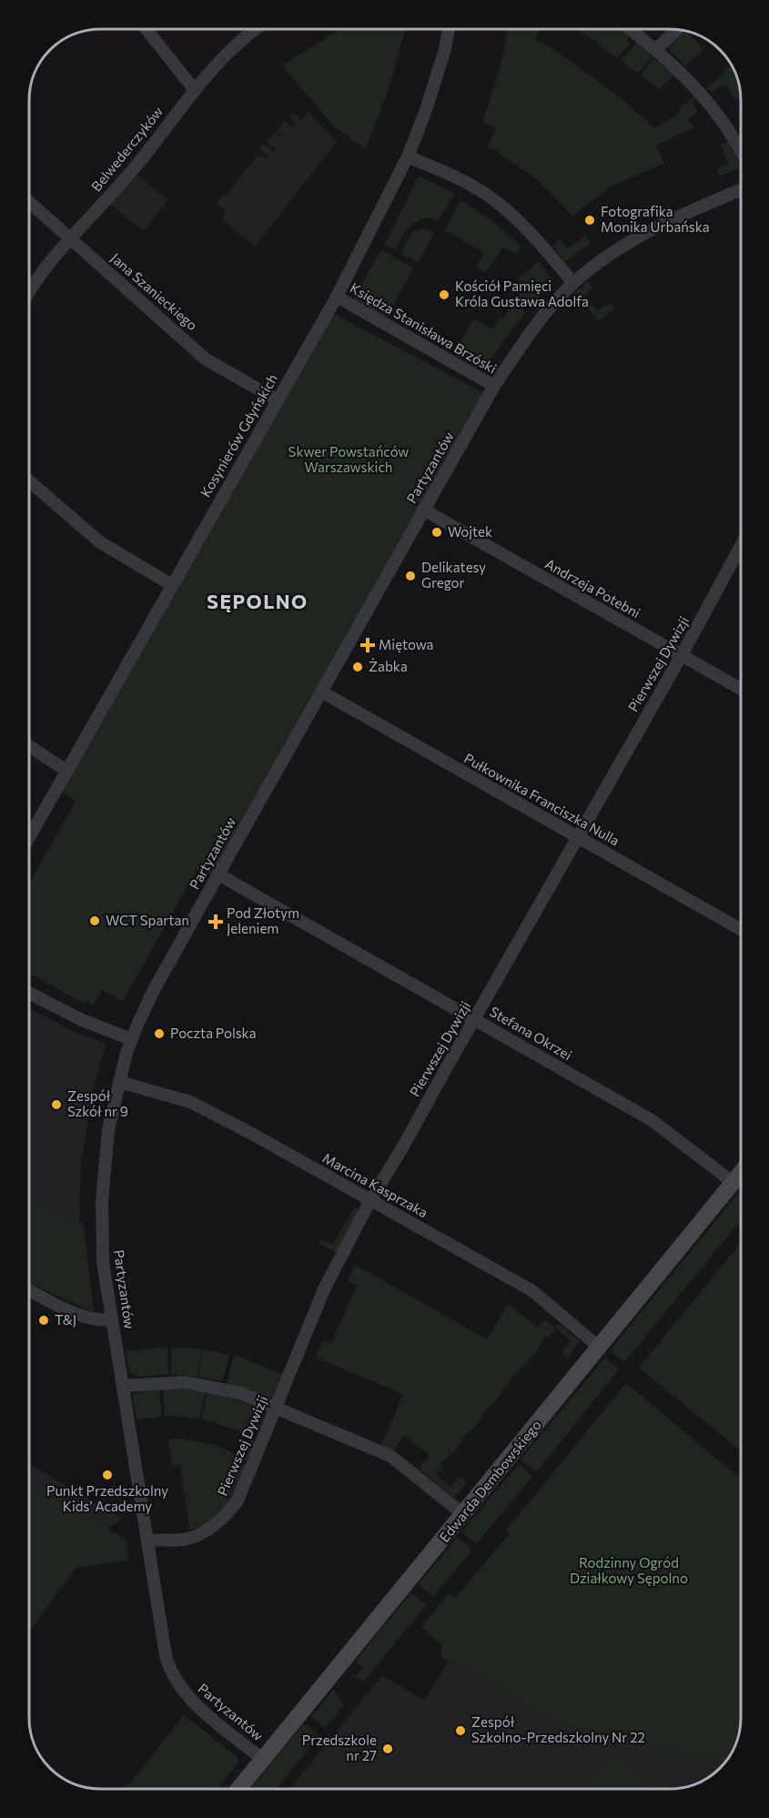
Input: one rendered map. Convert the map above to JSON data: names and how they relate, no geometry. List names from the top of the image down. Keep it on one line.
{"streets":{"street":["Belwederczyków","Jana Szanieckiego","Księdza Stanisława Brzóski","Kosynierów Gdyńskich","Partyzantów","Andrzeja Potebni","Pierwszej Dywizji","Pułkownika Franciszka Nulla","Stefana Okrzei","Marcina Kasprzaka","Edwarda Dembowskiego"]},"crossings":[["Belwederczyków","Jana Szanieckiego"],["Jana Szanieckiego","Kosynierów Gdyńskich"],["Księdza Stanisława Brzóski","Kosynierów Gdyńskich"],["Księdza Stanisława Brzóski","Partyzantów"],["Partyzantów","Andrzeja Potebni"],["Partyzantów","Pierwszej Dywizji"],["Partyzantów","Pułkownika Franciszka Nulla"],["Partyzantów","Stefana Okrzei"],["Partyzantów","Marcina Kasprzaka"],["Partyzantów","Edwarda Dembowskiego"],["Andrzeja Potebni","Pierwszej Dywizji"],["Pierwszej Dywizji","Pułkownika Franciszka Nulla"],["Pierwszej Dywizji","Stefana Okrzei"],["Pierwszej Dywizji","Marcina Kasprzaka"],["Stefana Okrzei","Edwarda Dembowskiego"],["Marcina Kasprzaka","Edwarda Dembowskiego"]],"districts":["SĘPOLNO"],"parks":["Skwer Powstańców Warszawskich","Rodzinny Ogród Działkowy Sępolno"],"places":{"other":["Fotografika Monika Urbańska","Kościół Pamięci Króla Gustawa Adolfa","Wojtek","Delikatesy Gregor","Żabka","WCT Spartan","Poczta Polska","Zespół Szkół nr 9","T&J","Punkt Przedszkolny Kids’ Academy","Zespół Szkolno-Przedszkolny Nr 22","Przedszkole nr 27"],"health":["Miętowa","Pod Złotym Jeleniem"]}}
